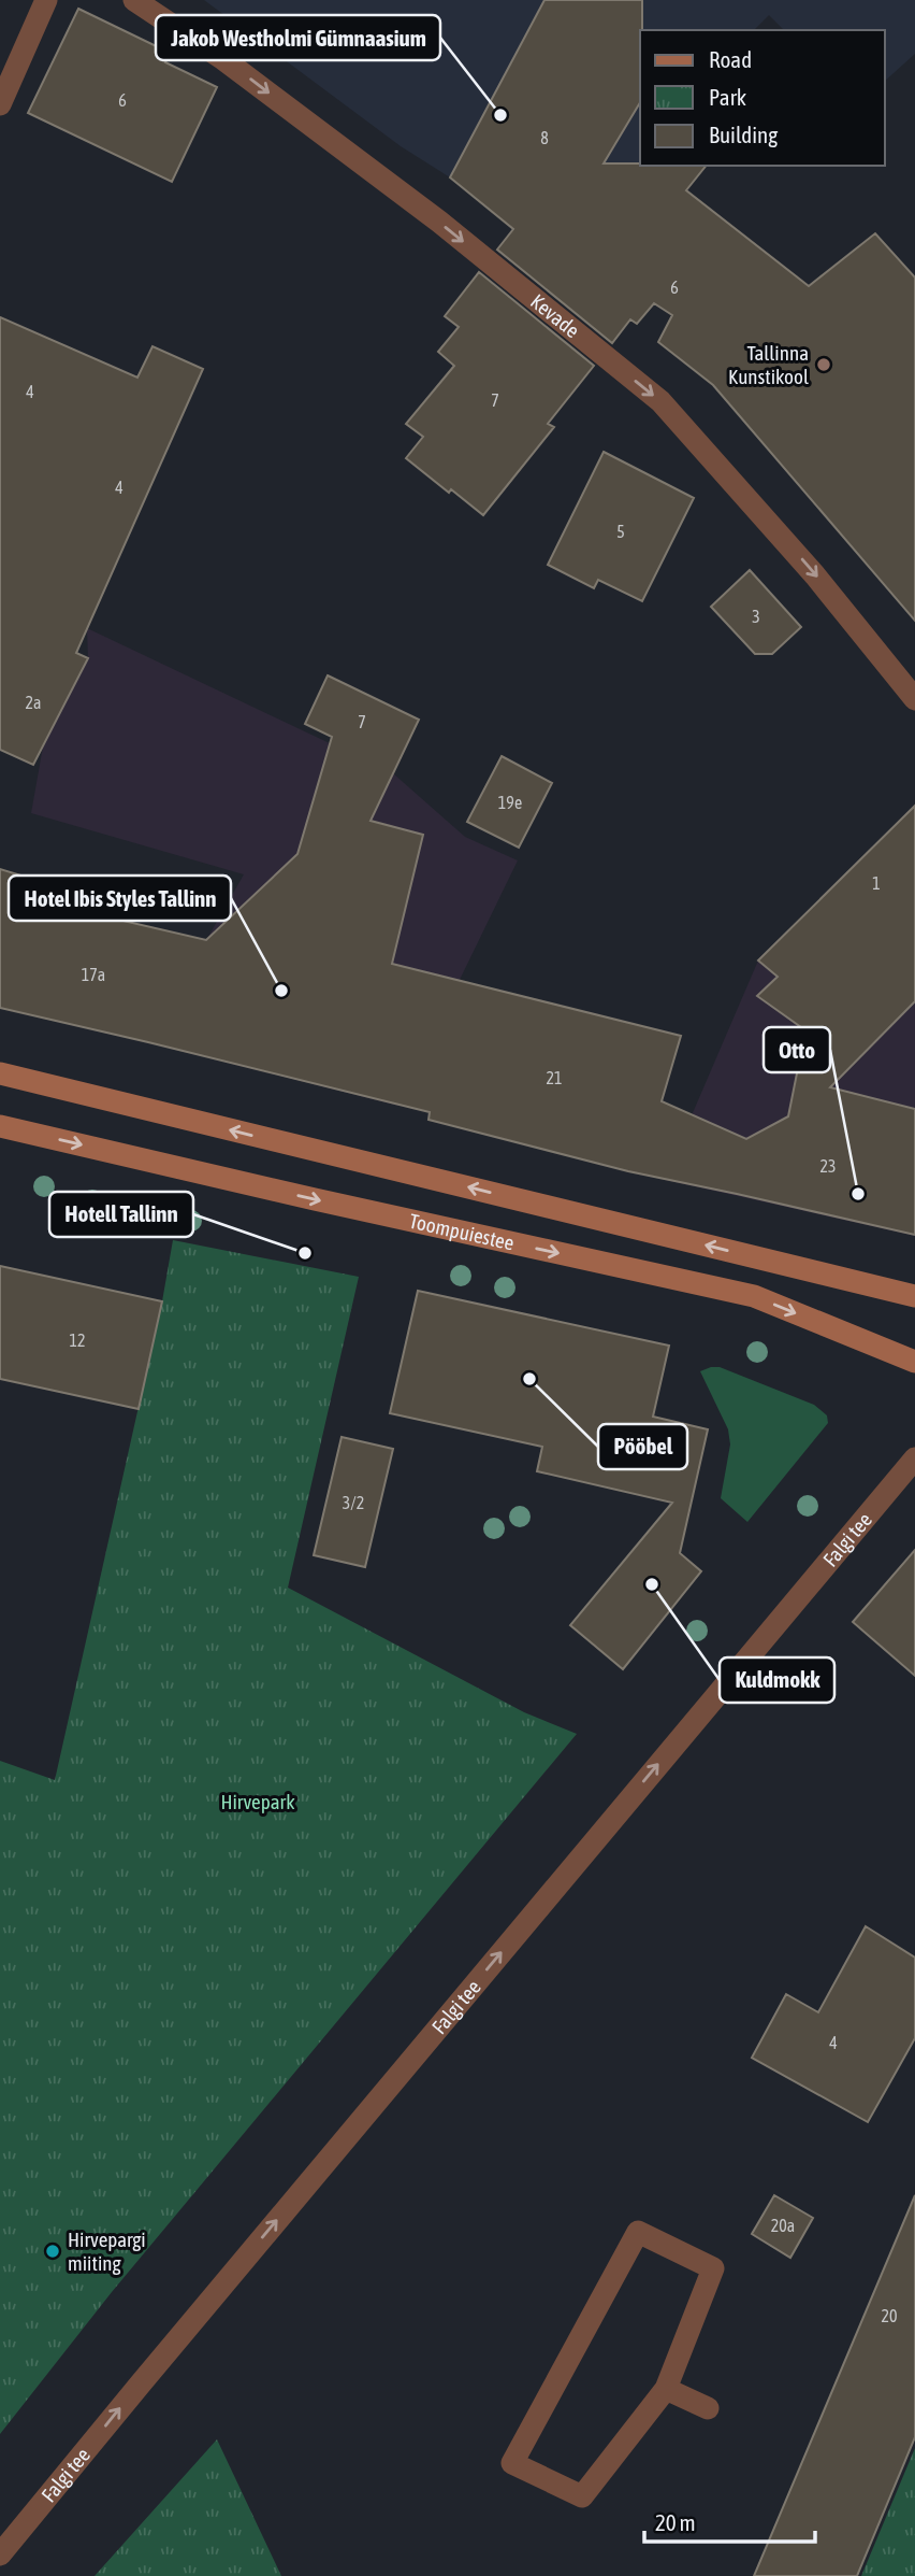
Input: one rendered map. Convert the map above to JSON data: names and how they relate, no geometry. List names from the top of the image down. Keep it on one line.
{"streets":{"main road":["Toompuiestee"],"street":["Kevade","Falgi tee"]},"one_way":["Kevade","Falgi tee"],"parks":["Hirvepark"],"places":["Jakob Westholmi Gümnaasium","Tallinna Kunstikool","Hotel Ibis Styles Tallinn","Otto","Hotell Tallinn","Pööbel","Kuldmokk","Hirvepargi miiting"],"house_numbers":["6","8","6","4","7","4","5","3","2a","7","19e","1","17a","21","23","12","3/2","4","20a","20"],"legend":["Road","Park","Building"],"scale_bar":"20 m"}
